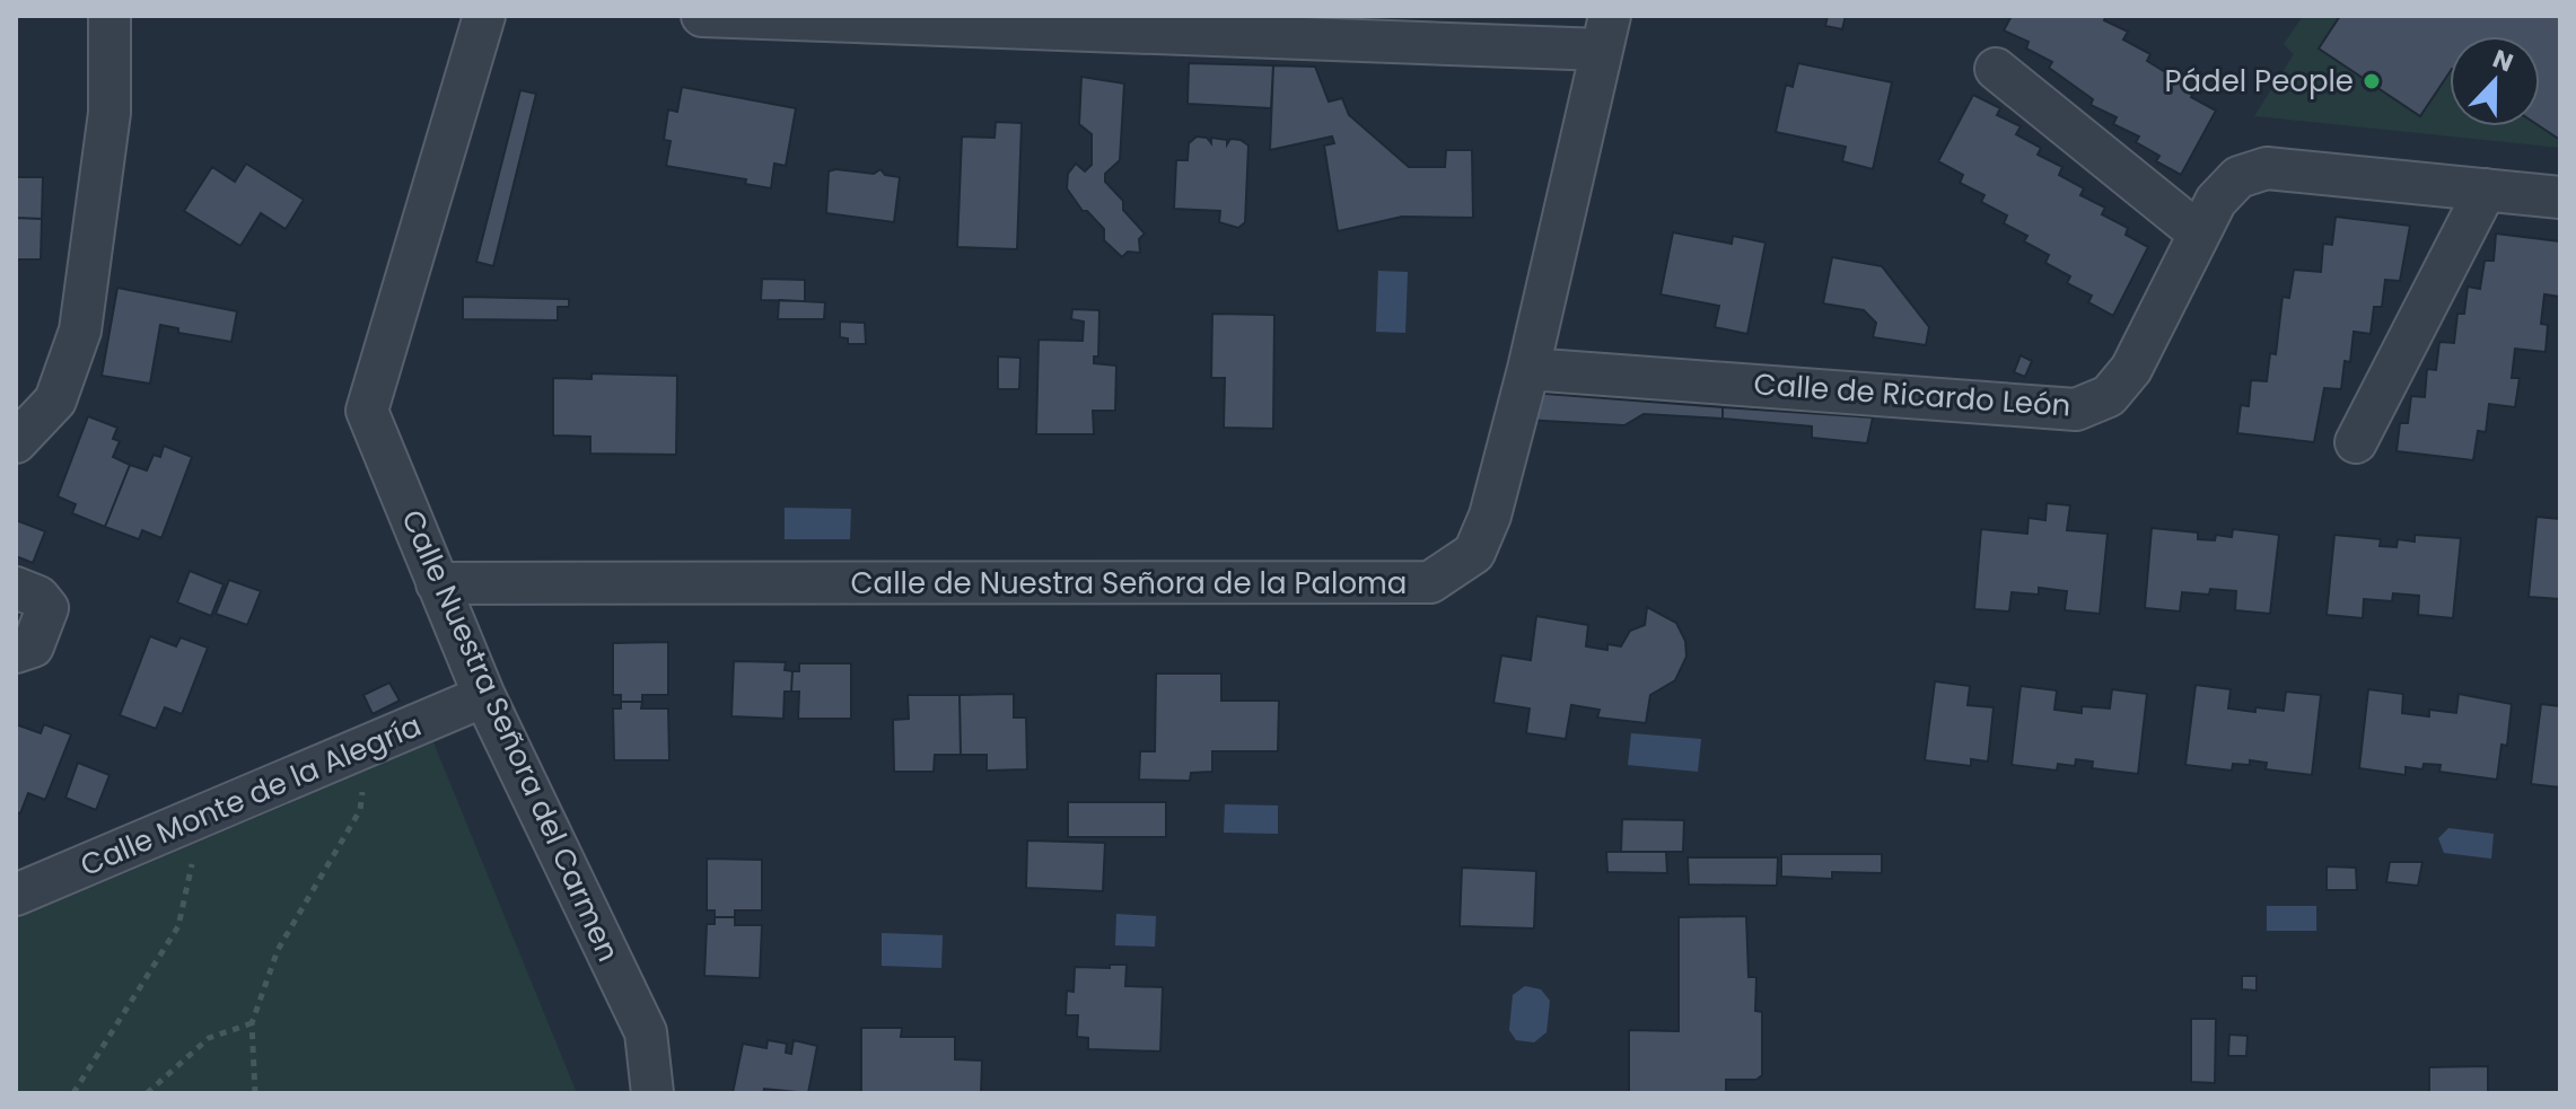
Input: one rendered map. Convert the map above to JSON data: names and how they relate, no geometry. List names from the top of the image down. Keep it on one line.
{"streets":{"street":["Calle de Ricardo León","Calle de Nuestra Señora de la Paloma","Calle Nuestra Señora del Carmen","Calle Monte de la Alegría"]},"crossings":[["Calle de Ricardo León","Calle de Nuestra Señora de la Paloma"],["Calle de Nuestra Señora de la Paloma","Calle Nuestra Señora del Carmen"],["Calle Nuestra Señora del Carmen","Calle Monte de la Alegría"]],"places":["Pádel People"],"north":"top"}
